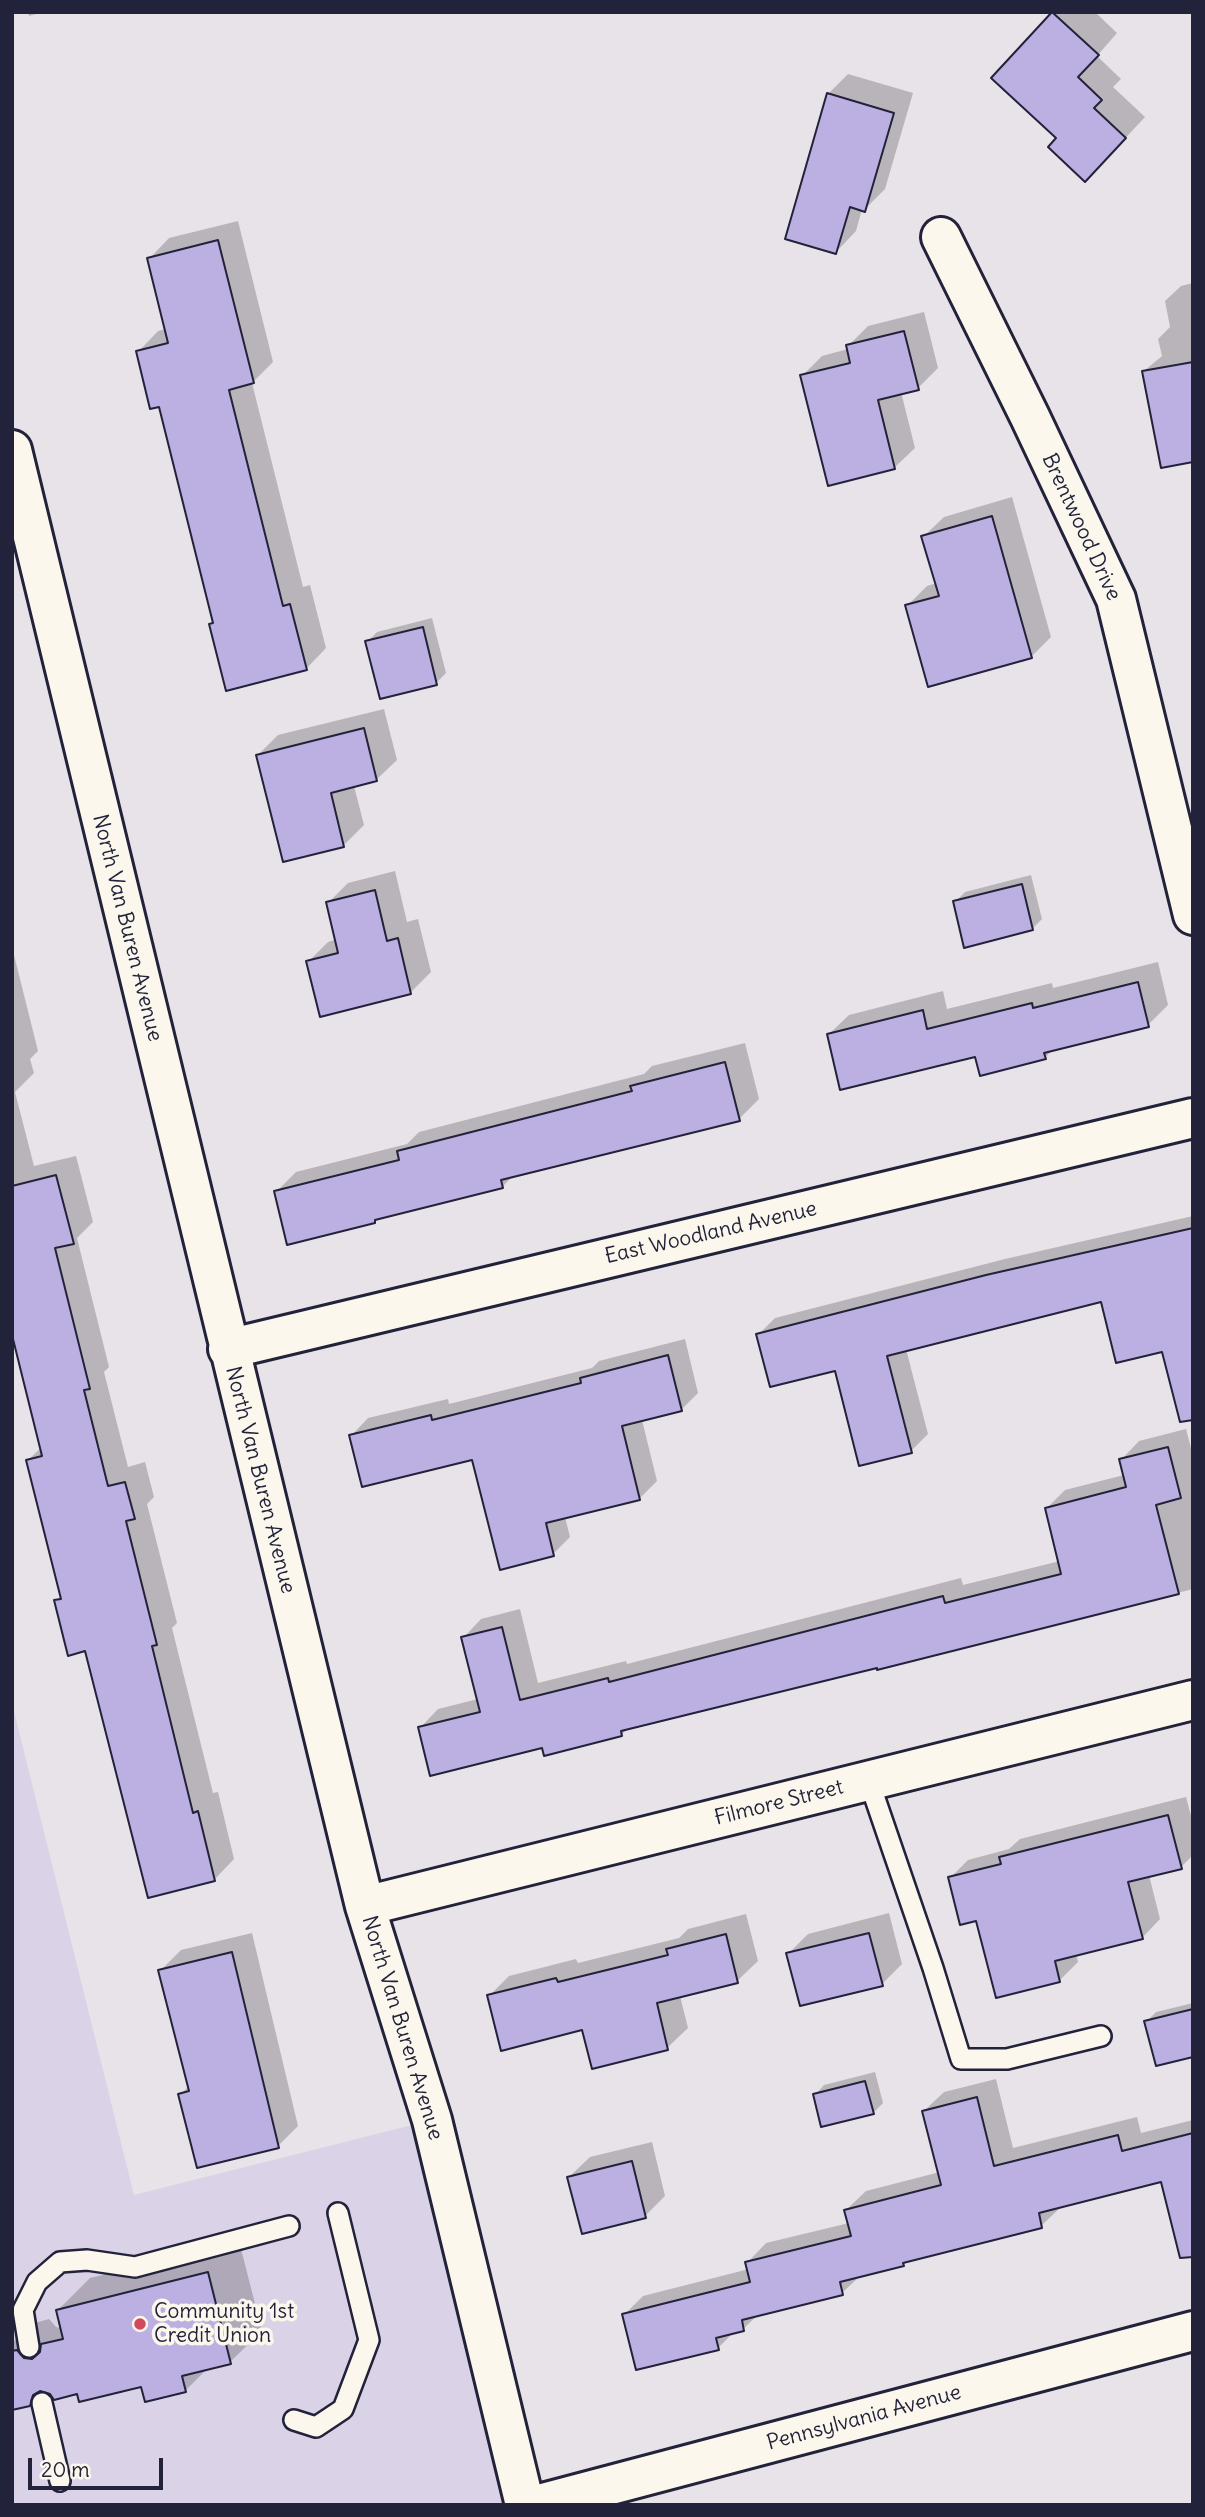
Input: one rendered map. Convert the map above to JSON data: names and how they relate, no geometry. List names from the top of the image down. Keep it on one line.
{"streets":{"street":["Brentwood Drive","North Van Buren Avenue","East Woodland Avenue","Filmore Street","Pennsylvania Avenue"]},"crossings":[["North Van Buren Avenue","East Woodland Avenue"],["North Van Buren Avenue","Filmore Street"]],"places":["Community 1st Credit Union"],"scale_bar":"20 m"}
